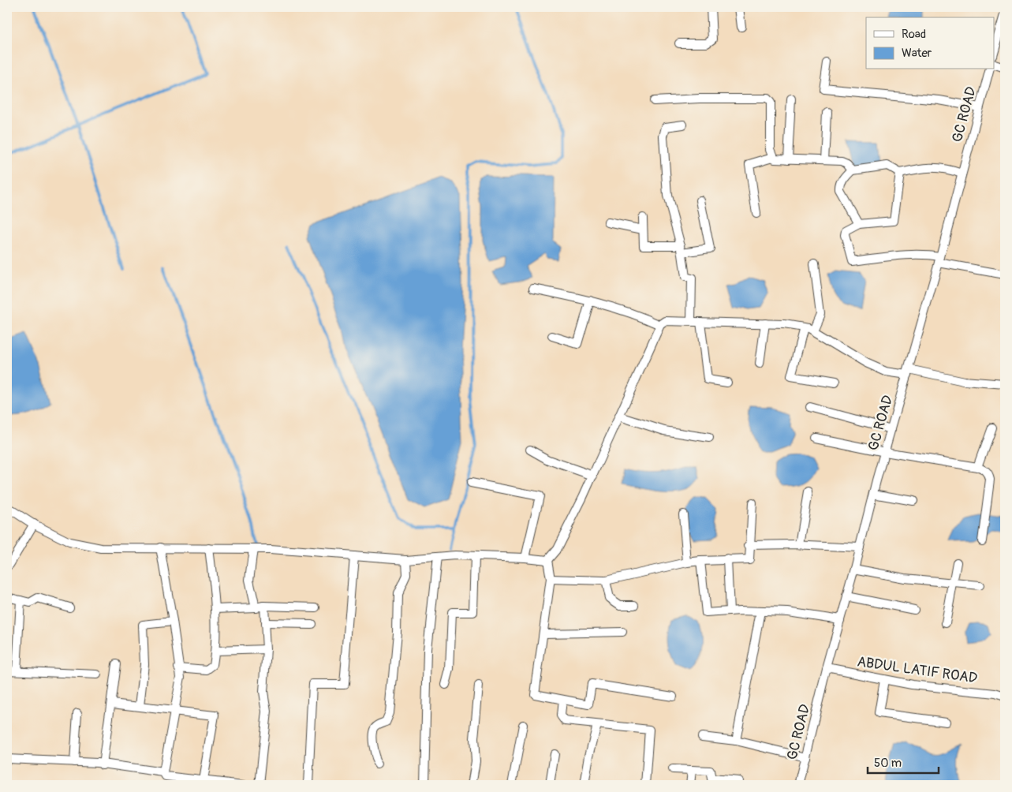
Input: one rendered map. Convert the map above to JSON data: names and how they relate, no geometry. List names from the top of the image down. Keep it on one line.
{"streets":{"street":["GC ROAD","ABDUL LATIF ROAD"]},"crossings":[["GC ROAD","ABDUL LATIF ROAD"]],"legend":["Road","Water"],"scale_bar":"50 m"}
